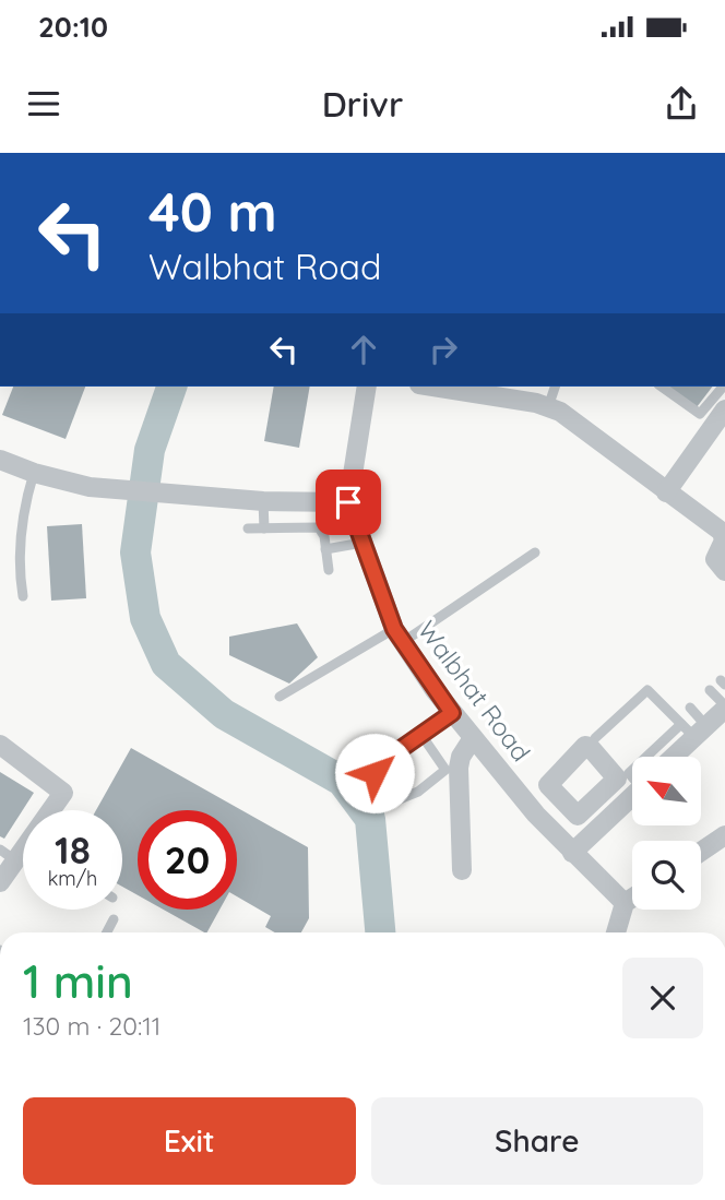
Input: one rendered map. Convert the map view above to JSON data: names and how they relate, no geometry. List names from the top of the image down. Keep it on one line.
{"streets":{"street":["Walbhat Road"]},"north":"top left","page":{"status":"20:10","header":"Drivr","turn":["40 m","Walbhat Road"],"speed":"18 km/h","limit":"20","heading":["1 min","130 m · 20:11"],"buttons":["Exit","Share"]}}
